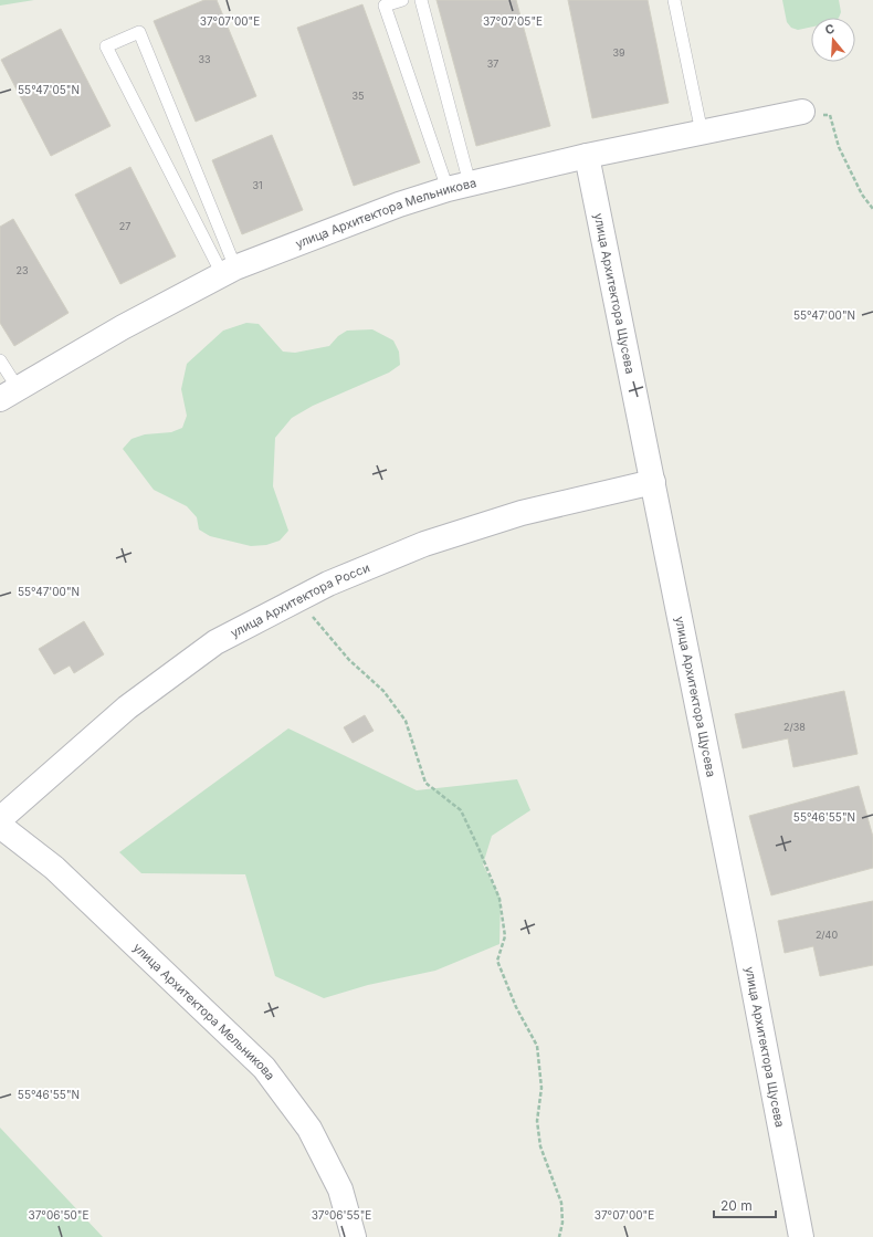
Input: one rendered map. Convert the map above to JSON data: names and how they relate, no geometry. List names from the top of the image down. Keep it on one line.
{"streets":{"street":["улица Архитектора Мельникова","улица Архитектора Щусева","улица Архитектора Росси"]},"crossings":[["улица Архитектора Мельникова","улица Архитектора Щусева"],["улица Архитектора Щусева","улица Архитектора Росси"]],"house_numbers":["39","33","37","35","31","27","23","2/38","2/40"],"scale_bar":"20 m","north":"top","coordinates":["37°07'00\"E","37°07'05\"E","55°47'05\"N","55°47'00\"N","55°46'55\"N","37°06'50\"E","37°06'55\"E"]}
